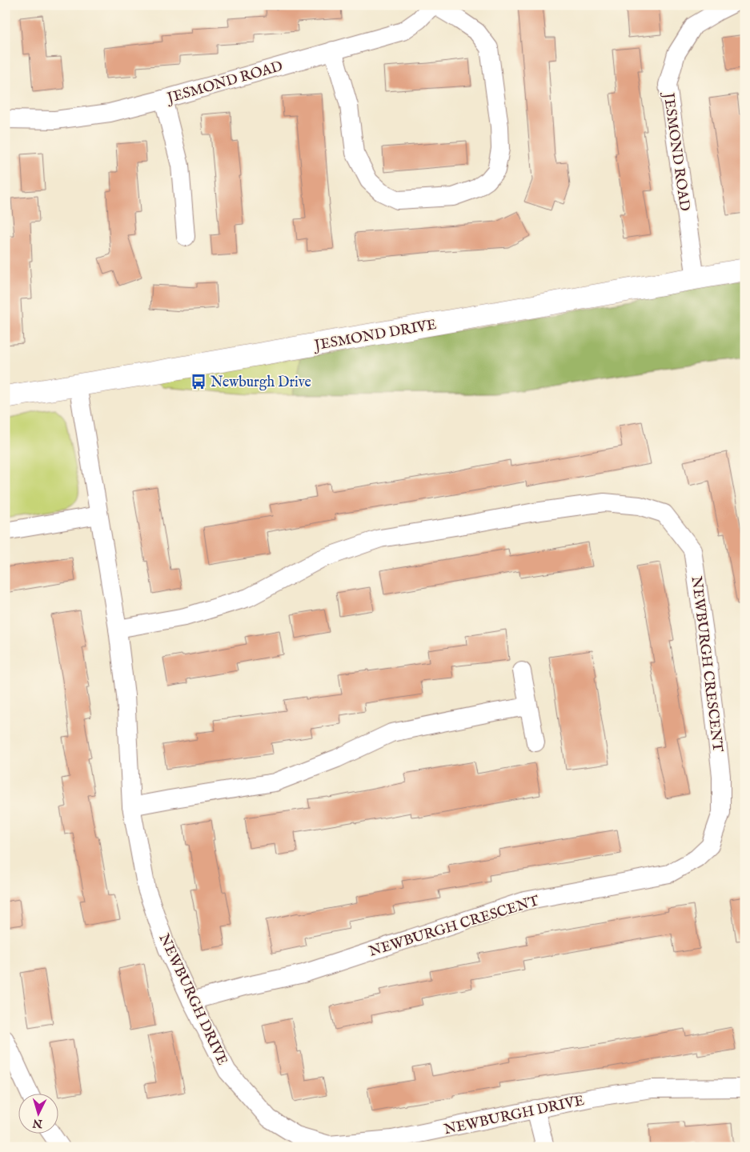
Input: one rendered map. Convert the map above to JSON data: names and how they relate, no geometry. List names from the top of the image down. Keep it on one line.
{"streets":{"street":["JESMOND ROAD","JESMOND DRIVE","NEWBURGH CRESCENT","NEWBURGH DRIVE"]},"crossings":[["JESMOND ROAD","JESMOND DRIVE"],["JESMOND DRIVE","NEWBURGH DRIVE"],["NEWBURGH CRESCENT","NEWBURGH DRIVE"]],"places":{"bus stop":["Newburgh Drive"]},"north":"bottom"}
